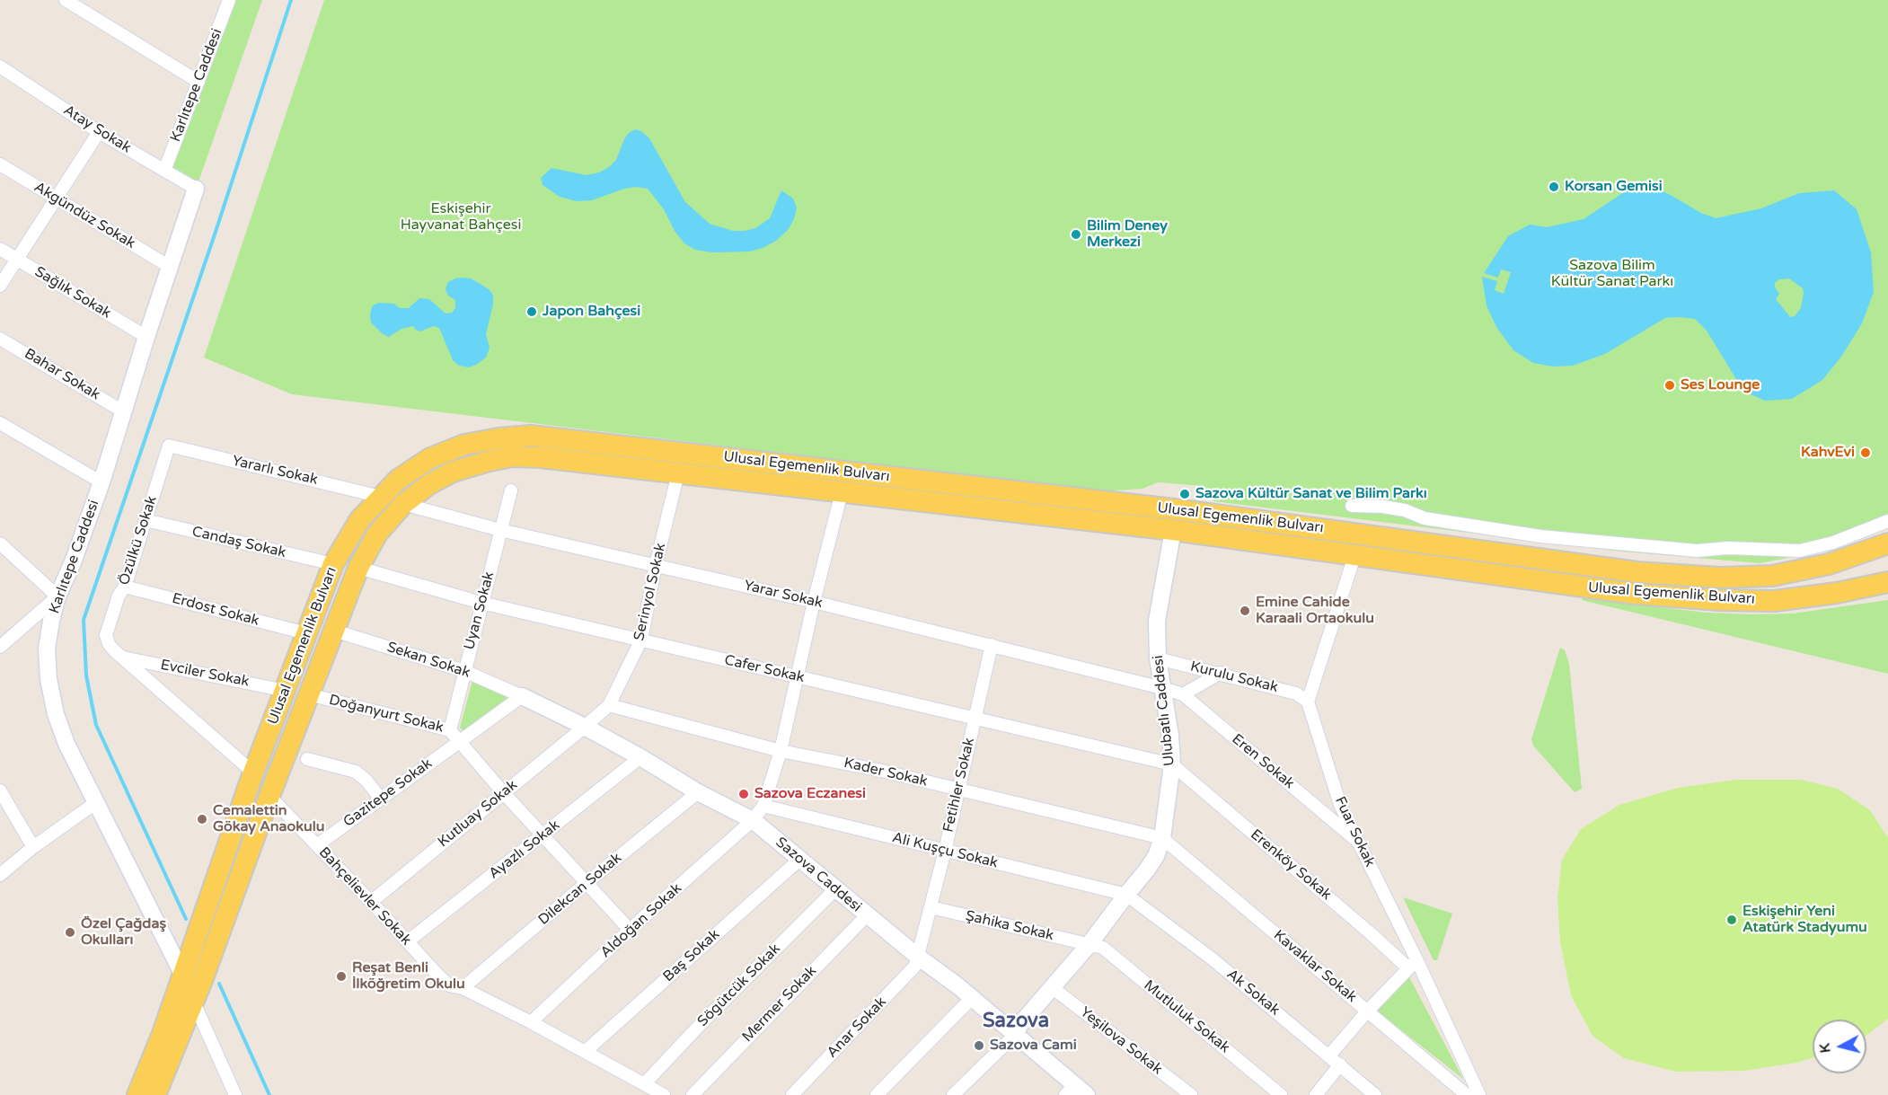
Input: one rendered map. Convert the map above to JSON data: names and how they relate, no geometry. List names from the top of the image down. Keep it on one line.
{"streets":{"main road":["Ulusal Egemenlik Bulvarı"],"street":["Karlıtepe Caddesi","Atay Sokak","Akgündüz Sokak","Sağlık Sokak","Bahar Sokak","Yararlı Sokak","Özülkü Sokak","Candaş Sokak","Serinyol Sokak","Yarar Sokak","Erdost Sokak","Uyan Sokak","Sekan Sokak","Cafer Sokak","Evciler Sokak","Kurulu Sokak","Ulubatlı Caddesi","Doğanyurt Sokak","Eren Sokak","Kader Sokak","Fetihler Sokak","Gazitepe Sokak","Kutluay Sokak","Fuar Sokak","Ayazlı Sokak","Ali Kuşçu Sokak","Erenköy Sokak","Sazova Caddesi","Dilekcan Sokak","Bahçelievler Sokak","Aldoğan Sokak","Şahika Sokak","Baş Sokak","Kavaklar Sokak","Sögütcük Sokak","Ak Sokak","Mermer Sokak","Mutluluk Sokak","Anar Sokak","Yeşilova Sokak"]},"crossings":[["Karlıtepe Caddesi","Atay Sokak"],["Karlıtepe Caddesi","Akgündüz Sokak"],["Karlıtepe Caddesi","Sağlık Sokak"],["Karlıtepe Caddesi","Bahar Sokak"],["Karlıtepe Caddesi","Ulusal Egemenlik Bulvarı"],["Ulusal Egemenlik Bulvarı","Yararlı Sokak"],["Ulusal Egemenlik Bulvarı","Candaş Sokak"],["Ulusal Egemenlik Bulvarı","Serinyol Sokak"],["Ulusal Egemenlik Bulvarı","Yarar Sokak"],["Ulusal Egemenlik Bulvarı","Erdost Sokak"],["Ulusal Egemenlik Bulvarı","Sekan Sokak"],["Ulusal Egemenlik Bulvarı","Cafer Sokak"],["Ulusal Egemenlik Bulvarı","Evciler Sokak"],["Ulusal Egemenlik Bulvarı","Ulubatlı Caddesi"],["Ulusal Egemenlik Bulvarı","Doğanyurt Sokak"],["Ulusal Egemenlik Bulvarı","Bahçelievler Sokak"],["Ulusal Egemenlik Bulvarı","Aldoğan Sokak"],["Yararlı Sokak","Özülkü Sokak"],["Özülkü Sokak","Candaş Sokak"],["Özülkü Sokak","Erdost Sokak"],["Özülkü Sokak","Evciler Sokak"],["Serinyol Sokak","Yarar Sokak"],["Serinyol Sokak","Cafer Sokak"],["Serinyol Sokak","Kader Sokak"],["Serinyol Sokak","Kutluay Sokak"],["Serinyol Sokak","Sazova Caddesi"],["Yarar Sokak","Uyan Sokak"],["Yarar Sokak","Ulubatlı Caddesi"],["Yarar Sokak","Eren Sokak"],["Yarar Sokak","Fetihler Sokak"],["Yarar Sokak","Aldoğan Sokak"],["Uyan Sokak","Sekan Sokak"],["Uyan Sokak","Cafer Sokak"],["Uyan Sokak","Doğanyurt Sokak"],["Sekan Sokak","Gazitepe Sokak"],["Sekan Sokak","Sazova Caddesi"],["Cafer Sokak","Ulubatlı Caddesi"],["Cafer Sokak","Fetihler Sokak"],["Cafer Sokak","Erenköy Sokak"],["Cafer Sokak","Aldoğan Sokak"],["Kurulu Sokak","Ulubatlı Caddesi"],["Kurulu Sokak","Fuar Sokak"],["Ulubatlı Caddesi","Eren Sokak"],["Ulubatlı Caddesi","Kader Sokak"],["Ulubatlı Caddesi","Ali Kuşçu Sokak"],["Ulubatlı Caddesi","Erenköy Sokak"],["Ulubatlı Caddesi","Sazova Caddesi"],["Ulubatlı Caddesi","Şahika Sokak"],["Ulubatlı Caddesi","Kavaklar Sokak"],["Ulubatlı Caddesi","Ak Sokak"],["Ulubatlı Caddesi","Mutluluk Sokak"],["Ulubatlı Caddesi","Yeşilova Sokak"],["Doğanyurt Sokak","Gazitepe Sokak"],["Doğanyurt Sokak","Kutluay Sokak"],["Doğanyurt Sokak","Ayazlı Sokak"],["Doğanyurt Sokak","Dilekcan Sokak"],["Doğanyurt Sokak","Aldoğan Sokak"],["Eren Sokak","Fuar Sokak"],["Kader Sokak","Fetihler Sokak"],["Kader Sokak","Aldoğan Sokak"],["Kader Sokak","Kavaklar Sokak"],["Fetihler Sokak","Ali Kuşçu Sokak"],["Fetihler Sokak","Sazova Caddesi"],["Fetihler Sokak","Şahika Sokak"],["Fetihler Sokak","Anar Sokak"],["Gazitepe Sokak","Sazova Caddesi"],["Gazitepe Sokak","Bahçelievler Sokak"],["Kutluay Sokak","Sazova Caddesi"],["Kutluay Sokak","Bahçelievler Sokak"],["Fuar Sokak","Erenköy Sokak"],["Ayazlı Sokak","Sazova Caddesi"],["Ayazlı Sokak","Bahçelievler Sokak"],["Ali Kuşçu Sokak","Aldoğan Sokak"],["Ali Kuşçu Sokak","Ak Sokak"],["Sazova Caddesi","Dilekcan Sokak"],["Sazova Caddesi","Aldoğan Sokak"],["Sazova Caddesi","Baş Sokak"],["Sazova Caddesi","Sögütcük Sokak"],["Sazova Caddesi","Mermer Sokak"],["Sazova Caddesi","Anar Sokak"],["Dilekcan Sokak","Bahçelievler Sokak"],["Bahçelievler Sokak","Aldoğan Sokak"],["Bahçelievler Sokak","Baş Sokak"],["Bahçelievler Sokak","Sögütcük Sokak"],["Şahika Sokak","Mutluluk Sokak"]],"districts":["Sazova"],"parks":["Eskişehir Hayvanat Bahçesi","Sazova Bilim Kültür Sanat Parkı"],"places":["Korsan Gemisi","Bilim Deney Merkezi","Japon Bahçesi","Ses Lounge","KahvEvi","Sazova Kültür Sanat ve Bilim Parkı","Emine Cahide Karaali Ortaokulu","Sazova Eczanesi","Cemalettin Gökay Anaokulu","Eskişehir Yeni Atatürk Stadyumu","Özel Çağdaş Okulları","Reşat Benli İlköğretim Okulu","Sazova Cami"],"north":"left"}
